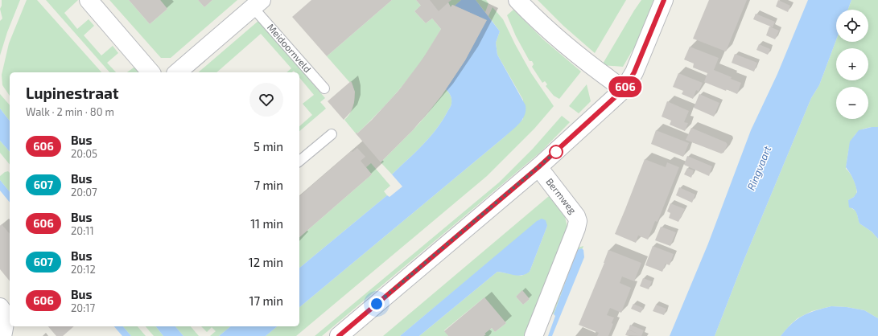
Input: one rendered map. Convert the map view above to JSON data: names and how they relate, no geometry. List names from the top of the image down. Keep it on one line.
{"streets":{"street":["Meidoornveld","Bermweg"]},"water":["Ringvaart"],"lines":["bus line 606"],"page":{"on_map":"606","map_buttons":["+","−"],"heading":["Lupinestraat","Walk · 2 min · 80 m"],"list":[{"mark":"606","name":"Bus","note":"20:05","value":"5 min"},{"mark":"607","name":"Bus","note":"20:07","value":"7 min"},{"mark":"606","name":"Bus","note":"20:11","value":"11 min"},{"mark":"607","name":"Bus","note":"20:12","value":"12 min"},{"mark":"606","name":"Bus","note":"20:17","value":"17 min"}]}}
